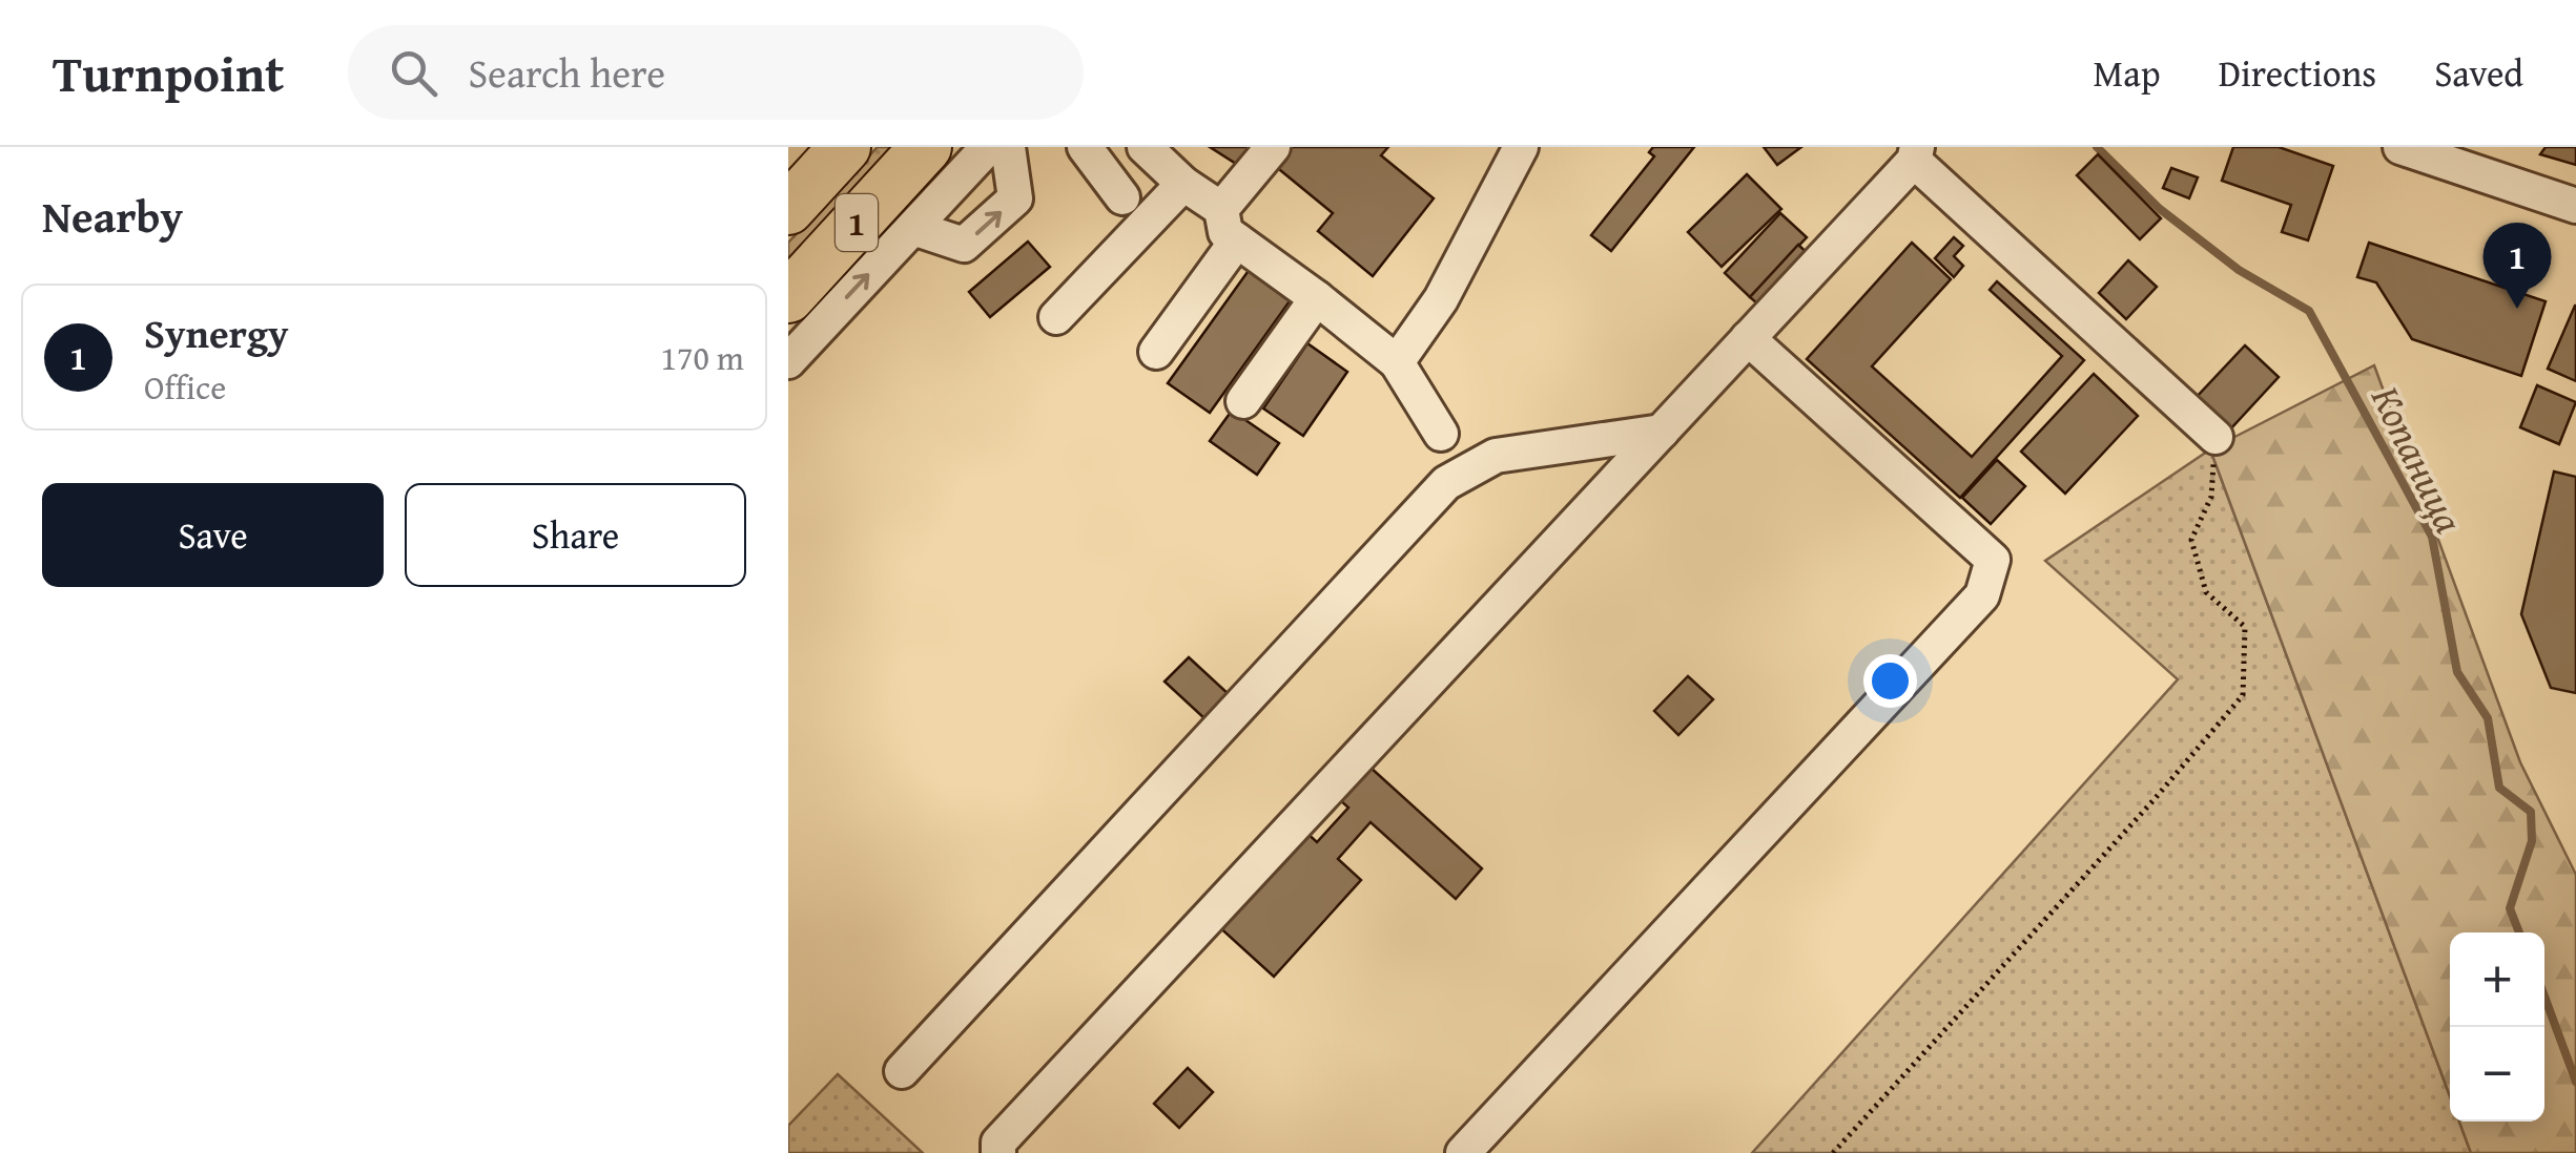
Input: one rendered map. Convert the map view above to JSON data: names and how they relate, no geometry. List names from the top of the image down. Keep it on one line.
{"streets":{"highway":["1"]},"water":["Копаница"],"page":{"header":"Turnpoint","search":"Search here","nav":["Map","Directions","Saved"],"heading":"Nearby","pins":"1","list":[{"mark":"1","name":"Synergy","note":"Office","value":"170 m"}],"buttons":["Save","Share"],"map_buttons":["+","−"]}}
